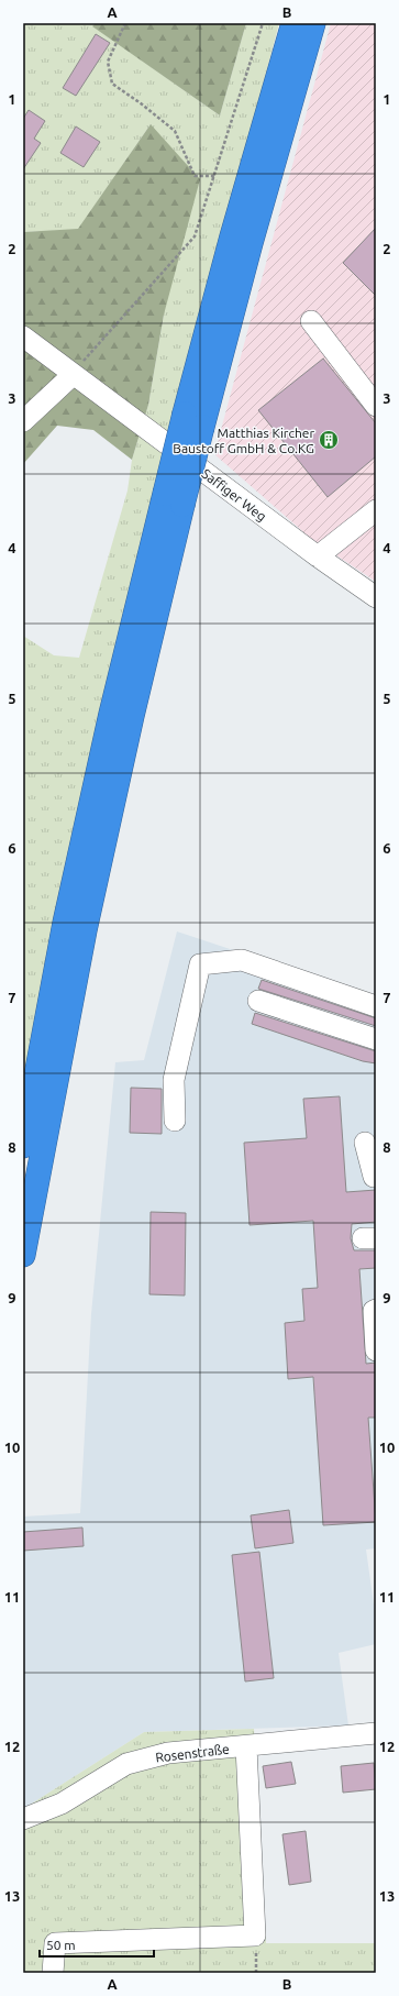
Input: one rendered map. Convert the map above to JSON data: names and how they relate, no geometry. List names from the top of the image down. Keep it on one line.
{"streets":{"street":["Saffiger Weg","Rosenstraße"]},"places":{"building":["Matthias Kircher Baustoff GmbH & Co.KG"]},"scale_bar":"50 m","grid":{"columns":["A","B"],"rows":["1","2","3","4","5","6","7","8","9","10","11","12","13"]}}
